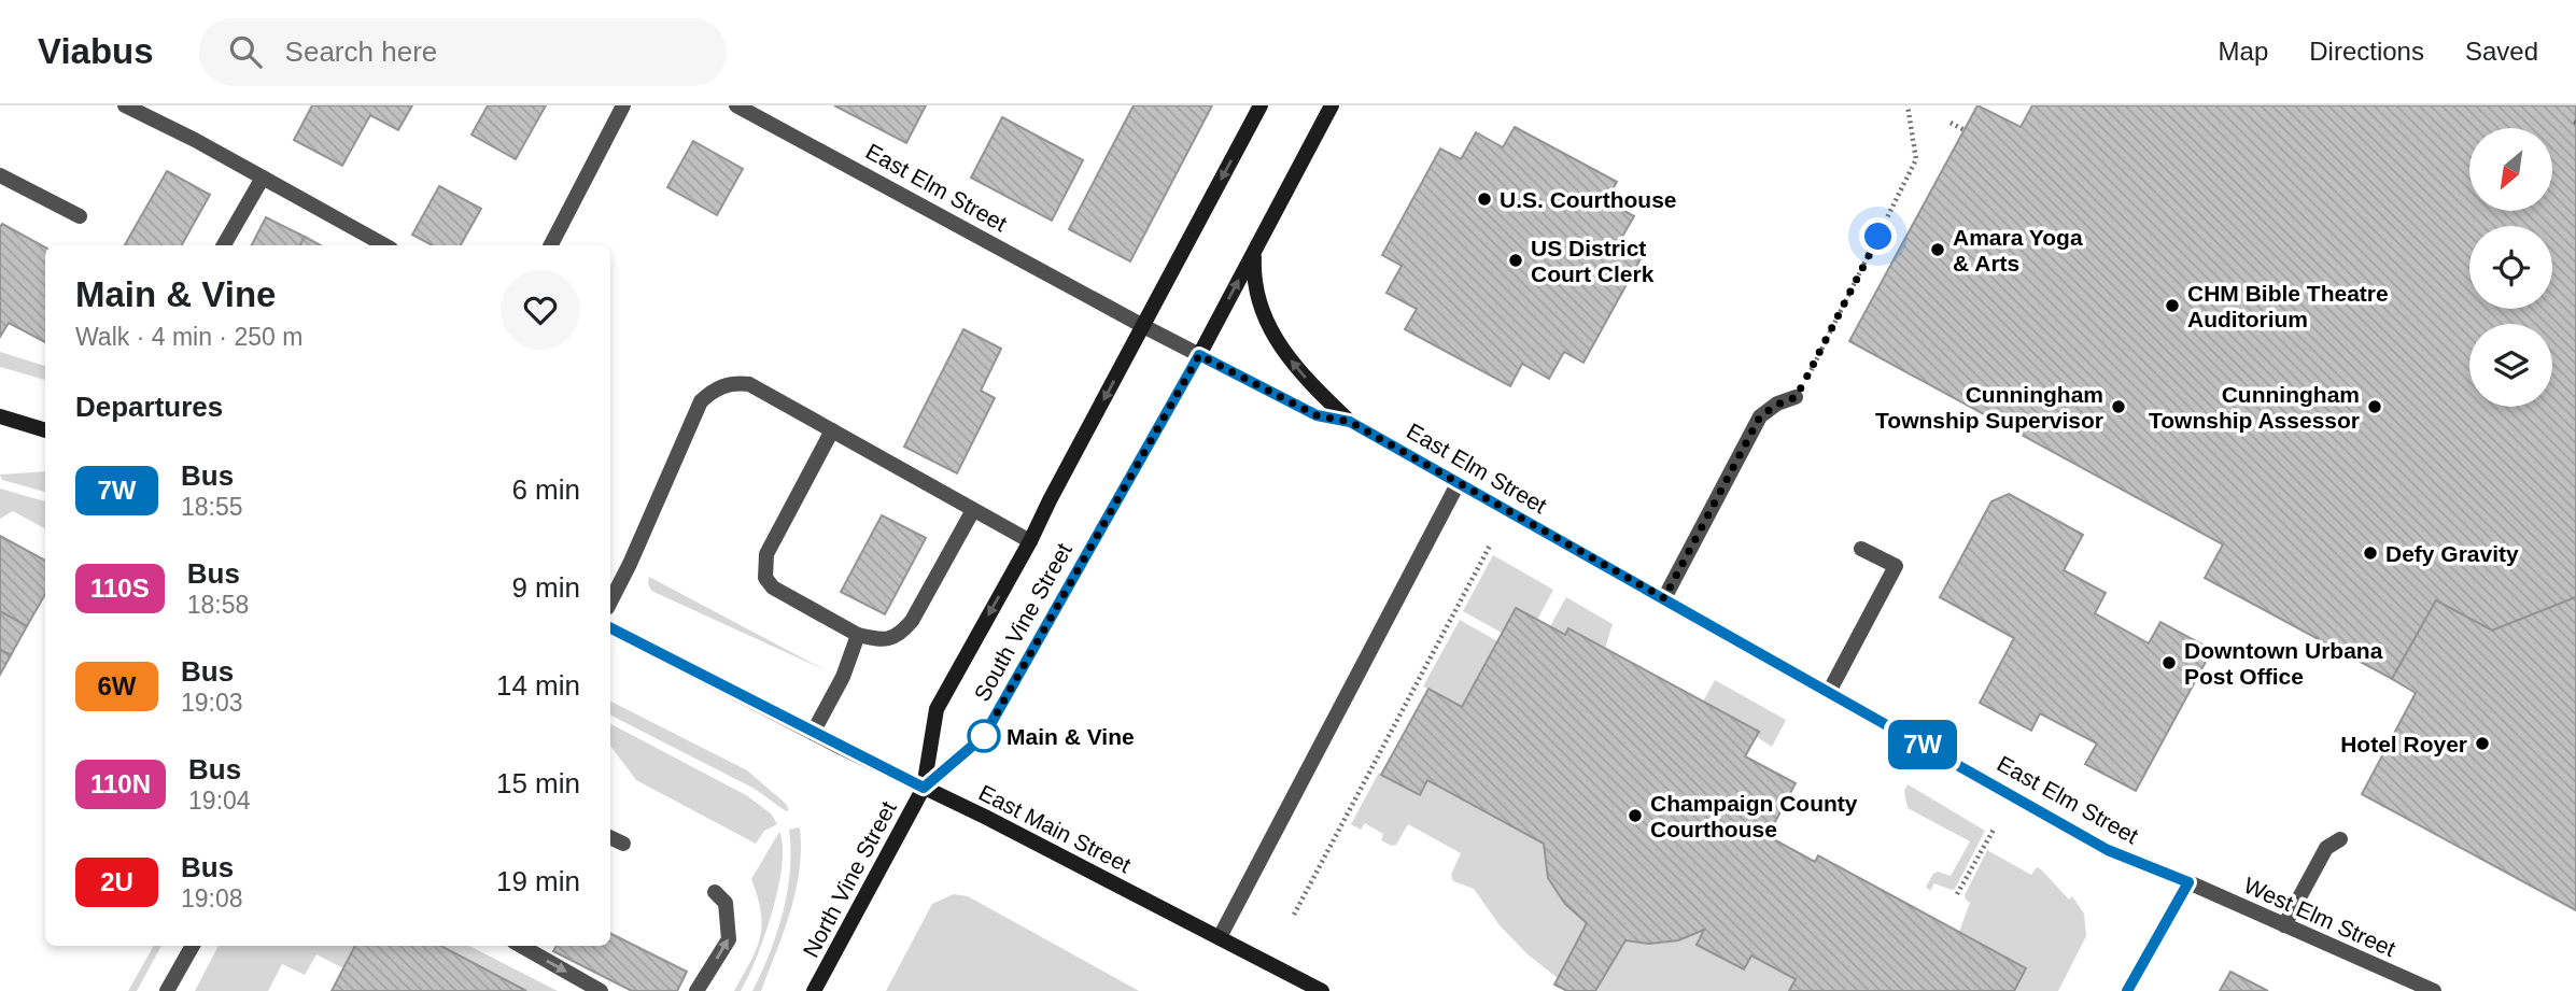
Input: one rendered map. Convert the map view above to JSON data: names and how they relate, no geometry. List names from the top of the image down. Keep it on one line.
{"streets":{"main road":["South Vine Street","East Main Street","North Vine Street"],"street":["East Elm Street","West Elm Street"]},"crossings":[["East Elm Street","South Vine Street"],["East Elm Street","West Elm Street"],["South Vine Street","East Main Street"],["South Vine Street","North Vine Street"],["East Main Street","North Vine Street"]],"places":["U.S. Courthouse","Amara Yoga & Arts","US District Court Clerk","CHM Bible Theatre Auditorium","Cunningham Township Supervisor","Cunningham Township Assessor","Defy Gravity","Downtown Urbana Post Office","Main & Vine","Hotel Royer","Champaign County Courthouse"],"lines":["bus line 7W"],"north":"bottom left","page":{"header":"Viabus","search":"Search here","nav":["Map","Directions","Saved"],"on_map":"7W","heading":[["Main & Vine","Walk · 4 min · 250 m"],"Departures"],"list":[{"mark":"7W","name":"Bus","note":"18:55","value":"6 min"},{"mark":"110S","name":"Bus","note":"18:58","value":"9 min"},{"mark":"6W","name":"Bus","note":"19:03","value":"14 min"},{"mark":"110N","name":"Bus","note":"19:04","value":"15 min"},{"mark":"2U","name":"Bus","note":"19:08","value":"19 min"}]}}
